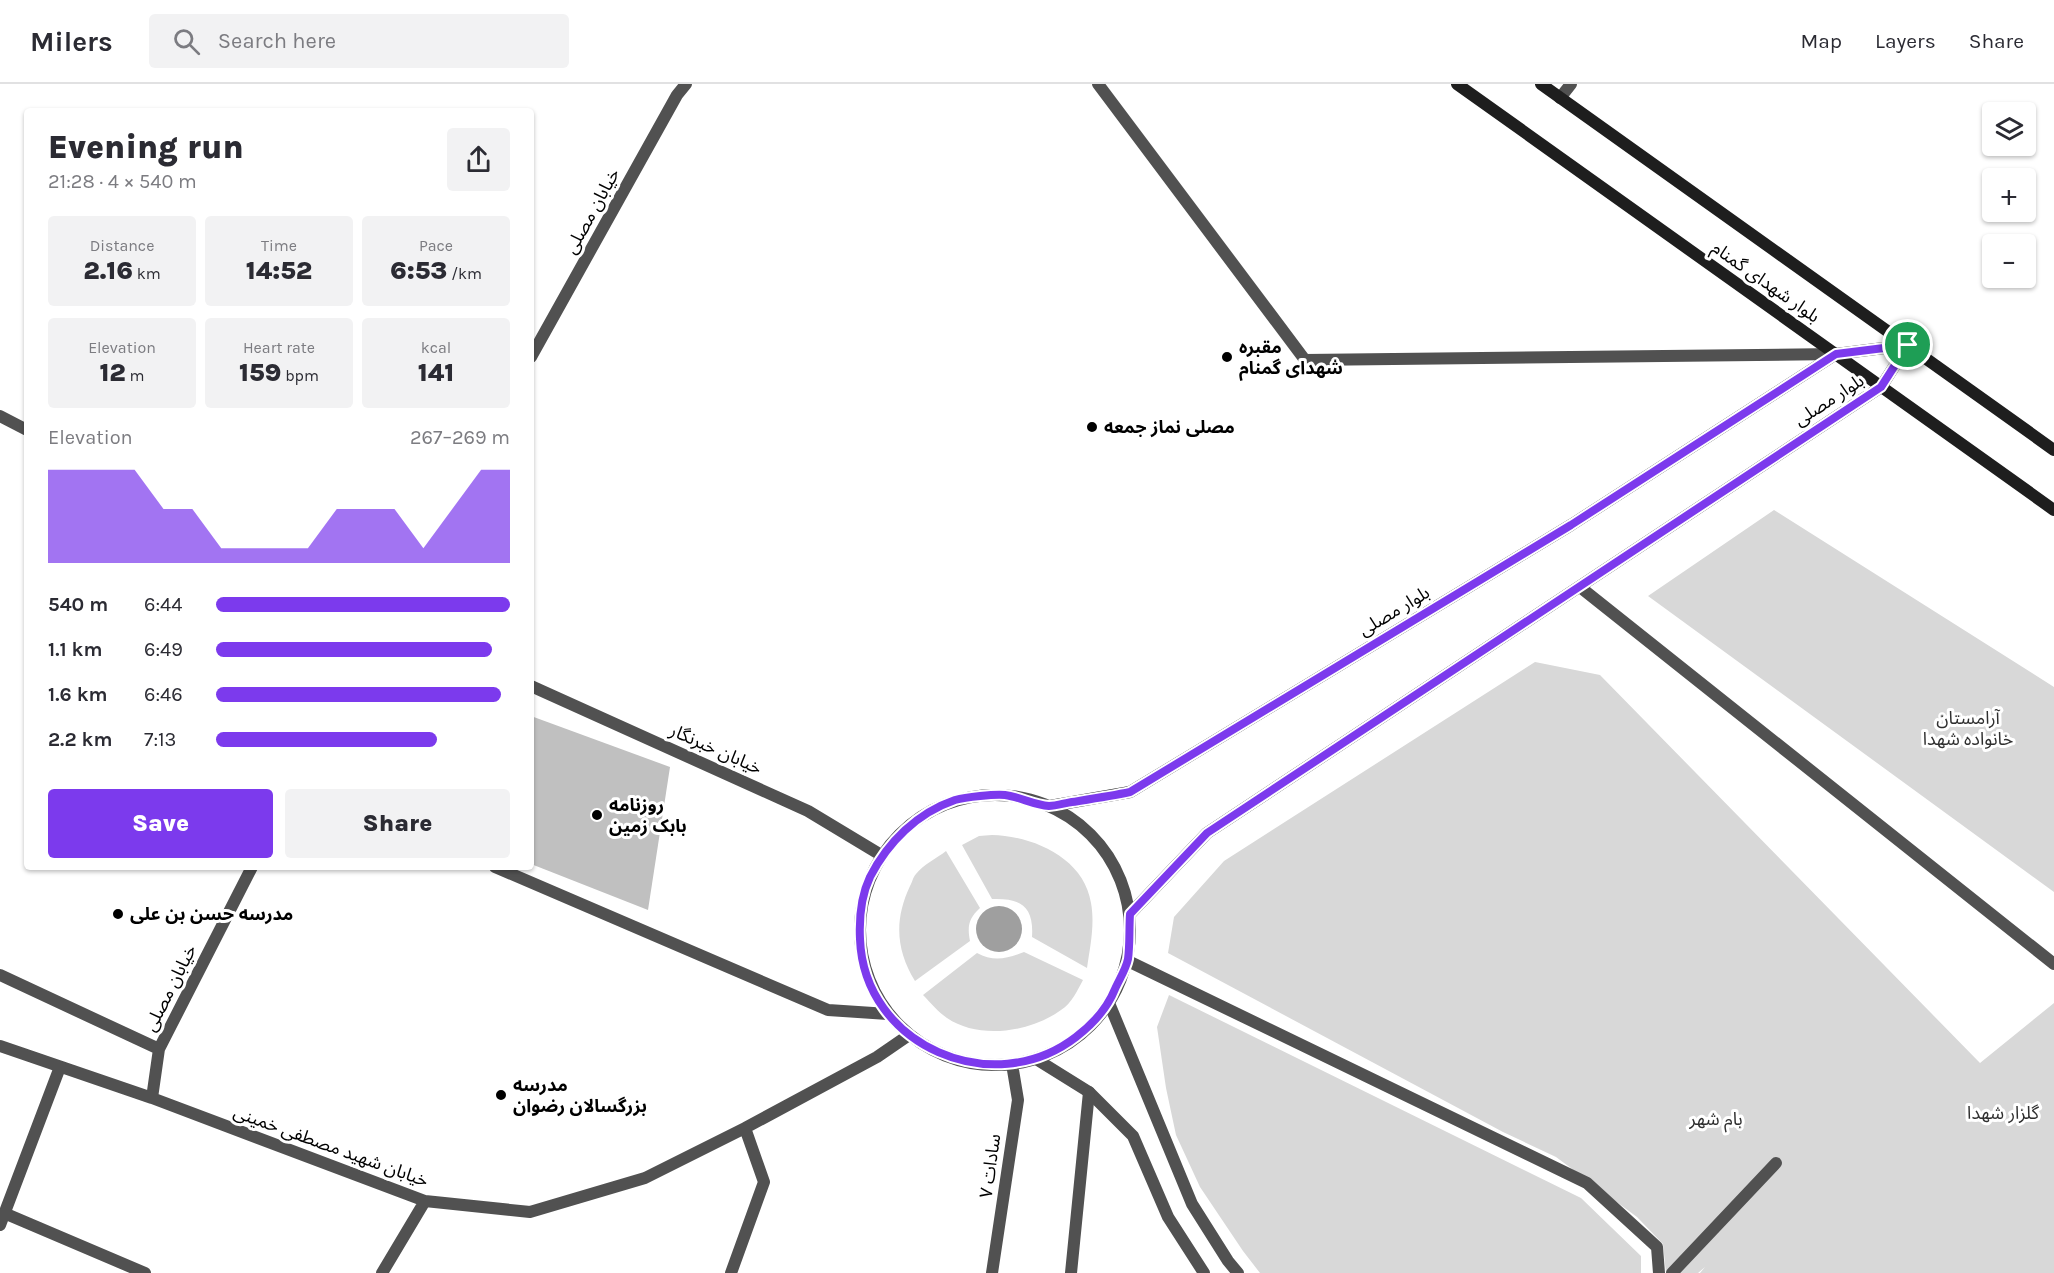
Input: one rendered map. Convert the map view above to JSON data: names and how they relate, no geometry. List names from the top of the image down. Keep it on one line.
{"streets":{"street":["خیابان مصلی","بلوار شهدای گمنام","بلوار مصلی","خیابان خبرنگار","خیابان شهید مصطفی خمینی","سادات ۷"]},"crossings":[["خیابان مصلی","خیابان شهید مصطفی خمینی"],["بلوار شهدای گمنام","بلوار مصلی"]],"parks":["آرامستان خانواده شهدا","گلزار شهدا","بام شهر"],"places":["مقبره شهدای گمنام","مصلی نماز جمعه","روزنامه بابک زمین","مدرسه حسن بن علی","مدرسه بزرگسالان رضوان"],"page":{"header":"Milers","search":"Search here","nav":["Map","Layers","Share"],"map_buttons":["+","−"],"heading":["Evening run","21:28 · 4 × 540 m"],"stats":[["Distance","2.16 km"],["Time","14:52"],["Pace","6:53 /km"],["Elevation","12 m"],["Heart rate","159 bpm"],["kcal","141"]],"chart":["Elevation","267–269 m"],"list":[{"name":"540 m","note":"6:44"},{"name":"1.1 km","note":"6:49"},{"name":"1.6 km","note":"6:46"},{"name":"2.2 km","note":"7:13"}],"buttons":["Save","Share"]}}
